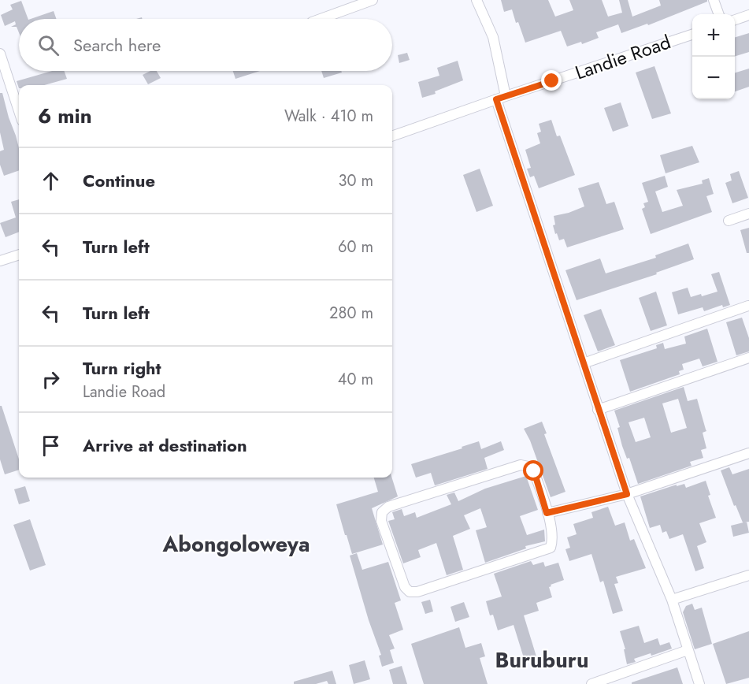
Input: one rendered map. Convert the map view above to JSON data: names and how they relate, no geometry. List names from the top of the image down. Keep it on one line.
{"streets":{"street":["Landie Road"]},"districts":["Abongoloweya","Buruburu"],"page":{"map_buttons":["+","−"],"search":"Search here","heading":["6 min","Walk · 410 m"],"list":[["Continue","30 m"],["Turn left","60 m"],["Turn left","280 m"],["Turn right","Landie Road","40 m"],"Arrive at destination"]}}
